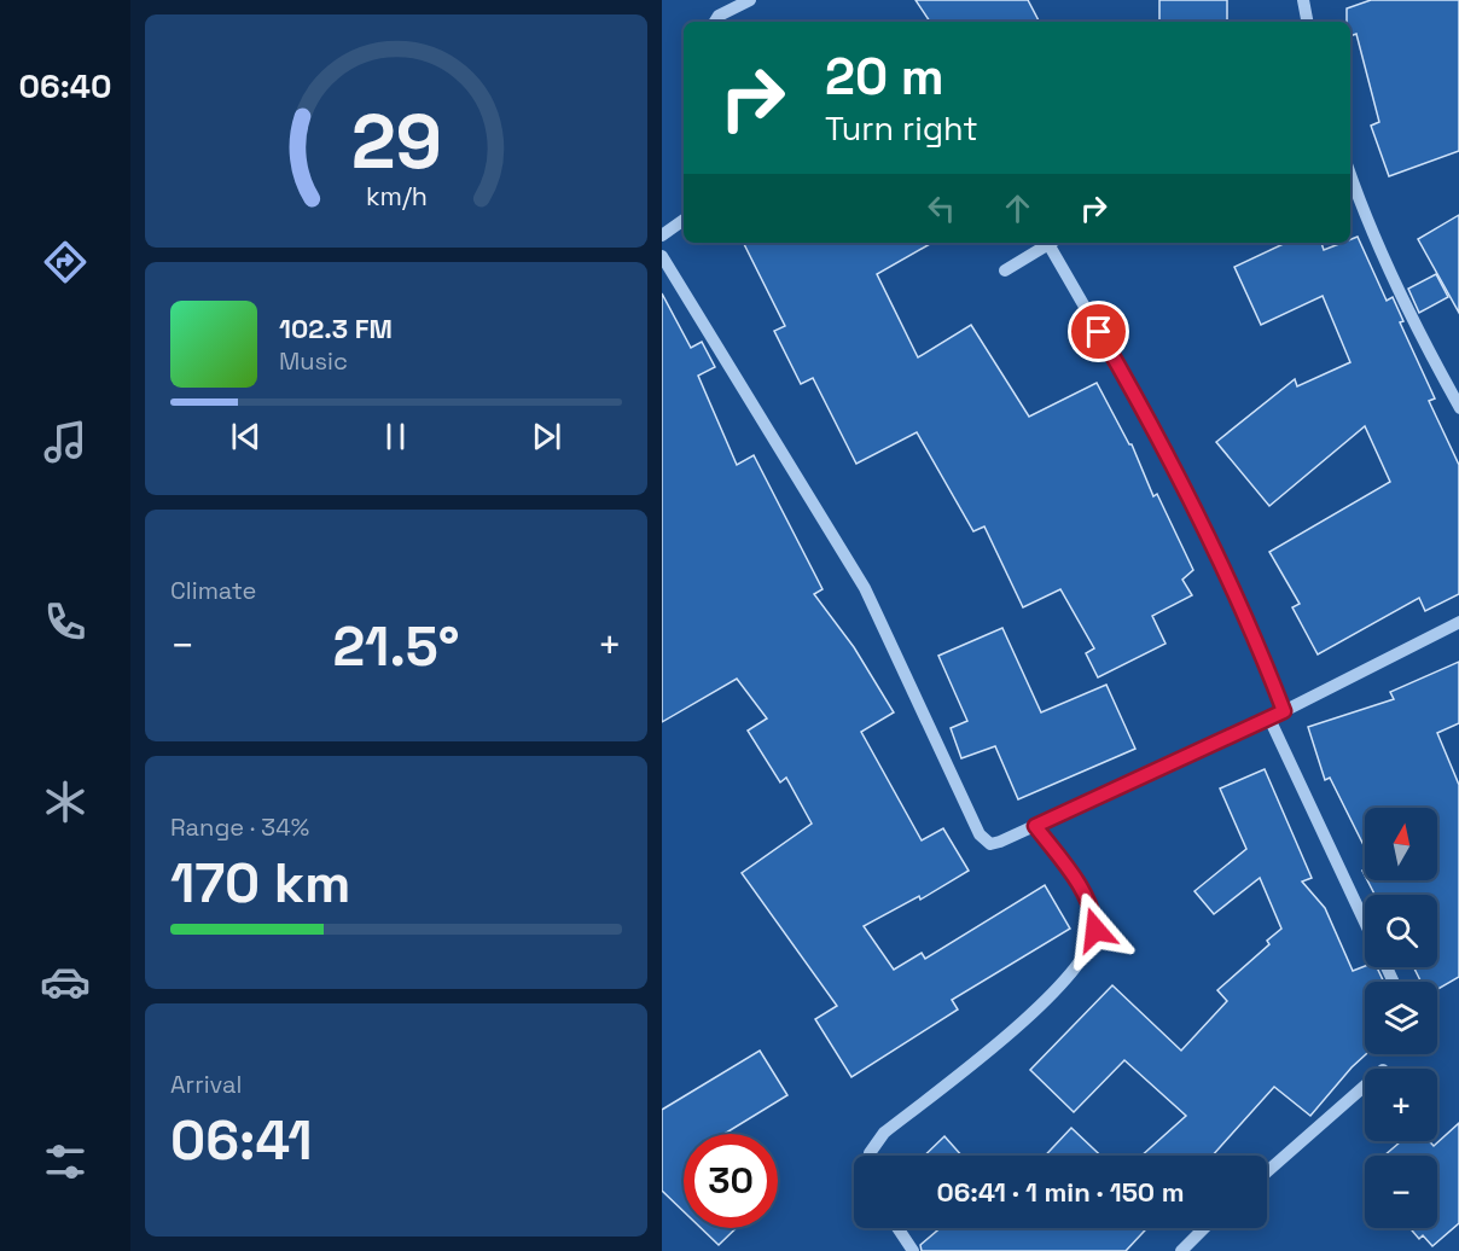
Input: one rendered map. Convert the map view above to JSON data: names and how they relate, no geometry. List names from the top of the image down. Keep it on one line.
{"north":"top","page":{"tabs":"06:40","turn":["20 m","Turn right"],"song":["102.3 FM","Music"],"tile":["Climate",["Range · 34%","170 km"],["Arrival","06:41"]],"heat":["−","21.5°","+"],"map_buttons":["+","−"],"limit":"30","trip":"06:41 · 1 min · 150 m","gauge":["29","km/h"]}}
